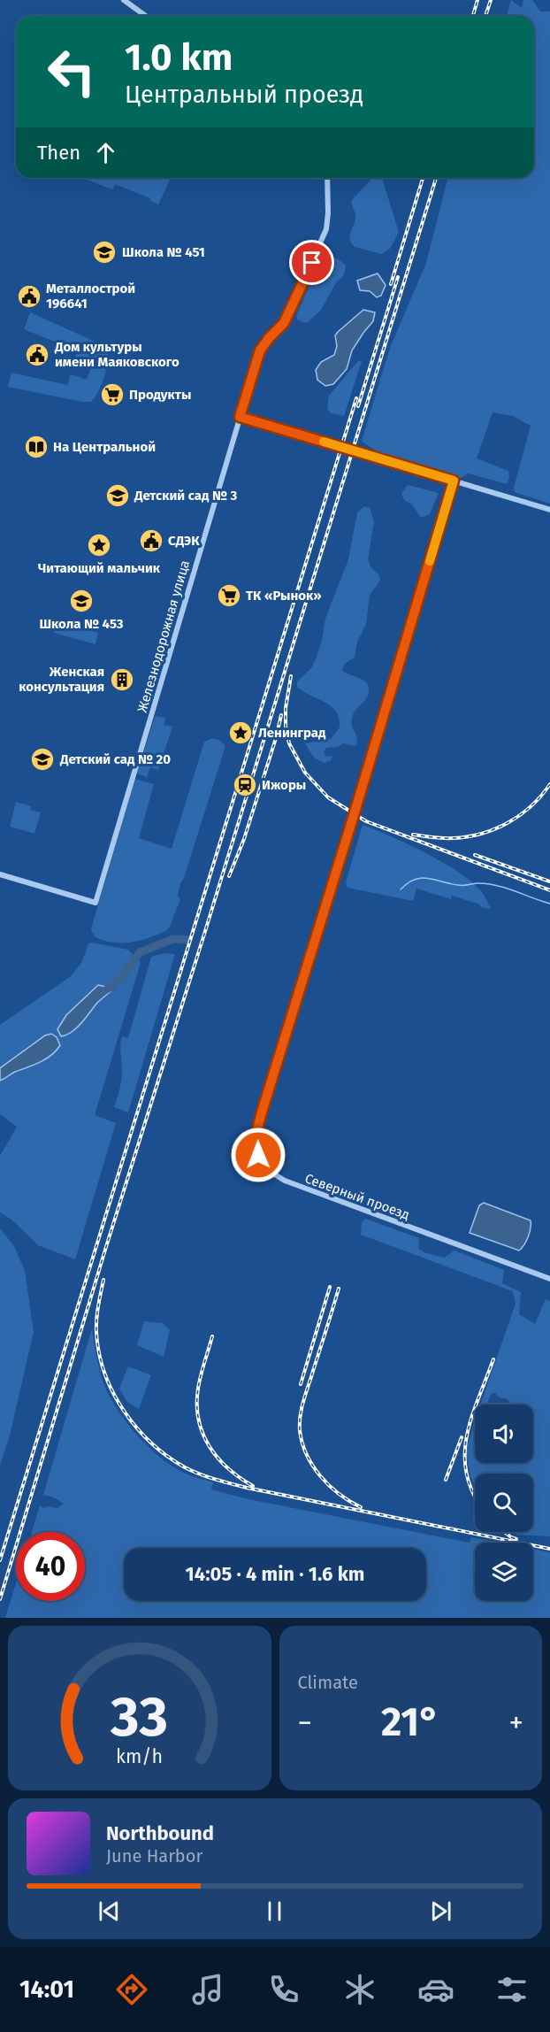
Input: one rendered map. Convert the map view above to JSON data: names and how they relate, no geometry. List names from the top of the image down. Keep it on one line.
{"streets":{"street":["Железнодорожная улица","Северный проезд"]},"places":{"school or university":["Школа № 451","Детский сад № 3","Школа № 453","Детский сад № 20"],"public building":["Металлострой 196641","Дом культуры имени Маяковского","СДЭК"],"supermarket":["Продукты","ТК «Рынок»"],"library":["На Центральной"],"place":["Читающий мальчик","Ленинград"],"building":["Женская консультация"],"station":["Ижоры"]},"page":{"turn":["1.0 km","Центральный проезд"],"then":"Then","limit":"40","trip":"14:05 · 4 min · 1.6 km","tile":"Climate","heat":["−","21°","+"],"song":["Northbound","June Harbor"],"tabs":"14:01","gauge":["33","km/h"]}}
